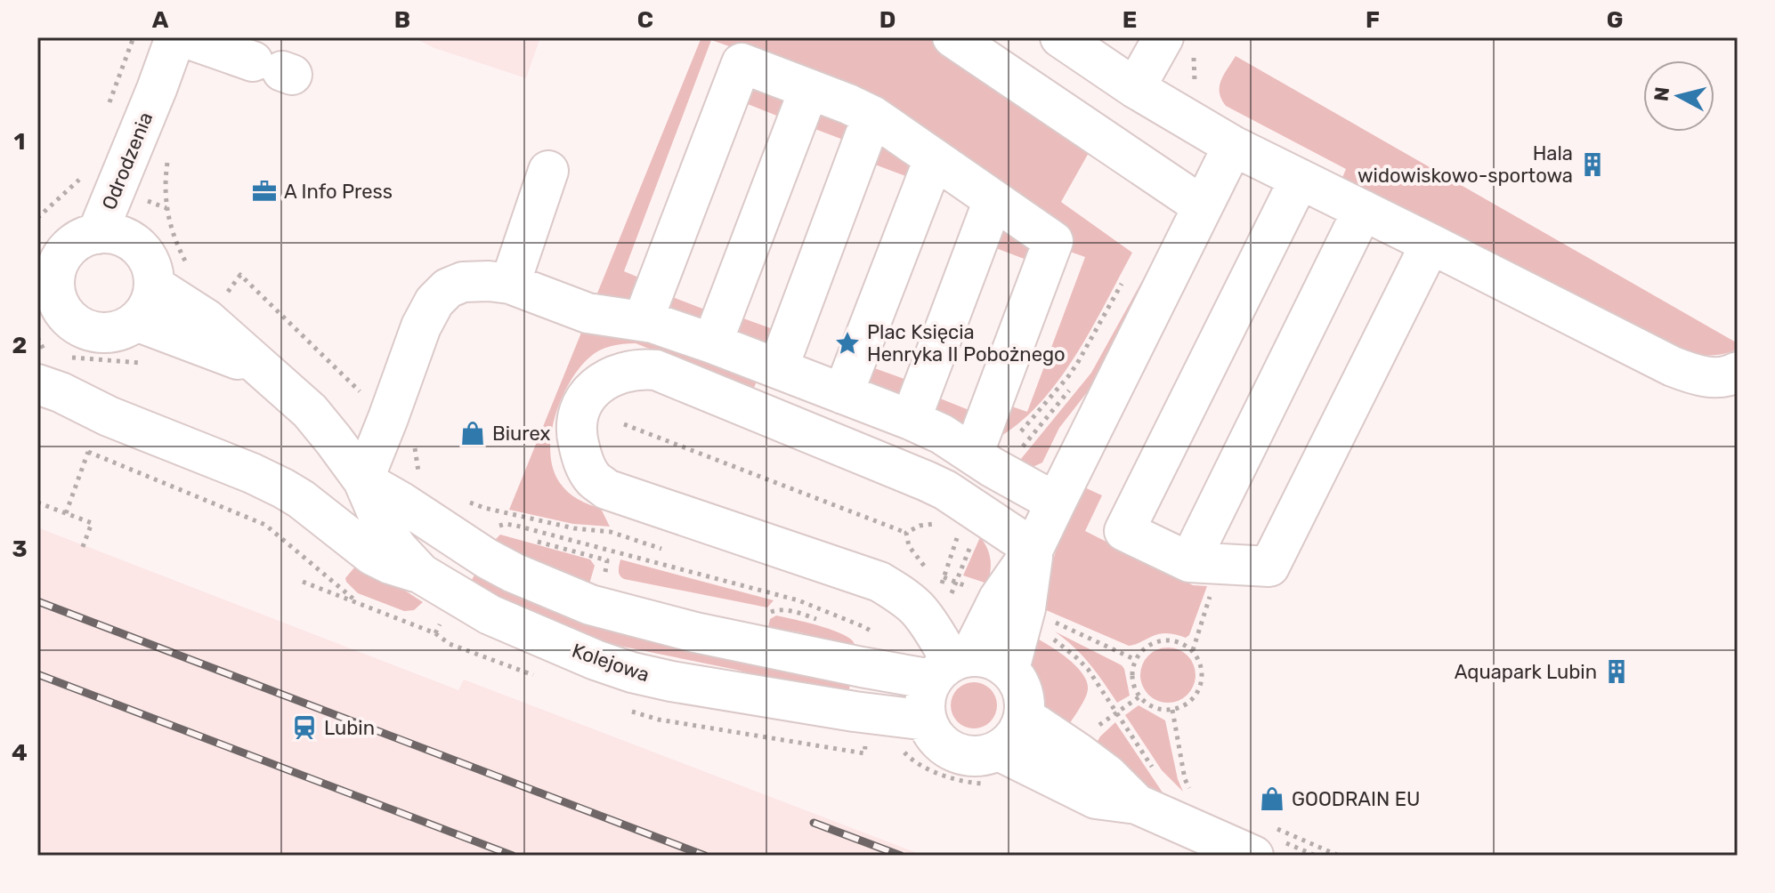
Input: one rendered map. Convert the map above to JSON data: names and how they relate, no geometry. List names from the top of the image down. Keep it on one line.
{"streets":{"street":["Odrodzenia","Kolejowa"]},"crossings":[["Odrodzenia","Kolejowa"]],"places":{"building":["Hala widowiskowo-sportowa","Aquapark Lubin"],"office":["A Info Press"],"place":["Plac Księcia Henryka II Pobożnego"],"shop":["Biurex","GOODRAIN EU"],"station":["Lubin"]},"north":"left","grid":{"columns":["A","B","C","D","E","F","G"],"rows":["1","2","3","4"]}}
